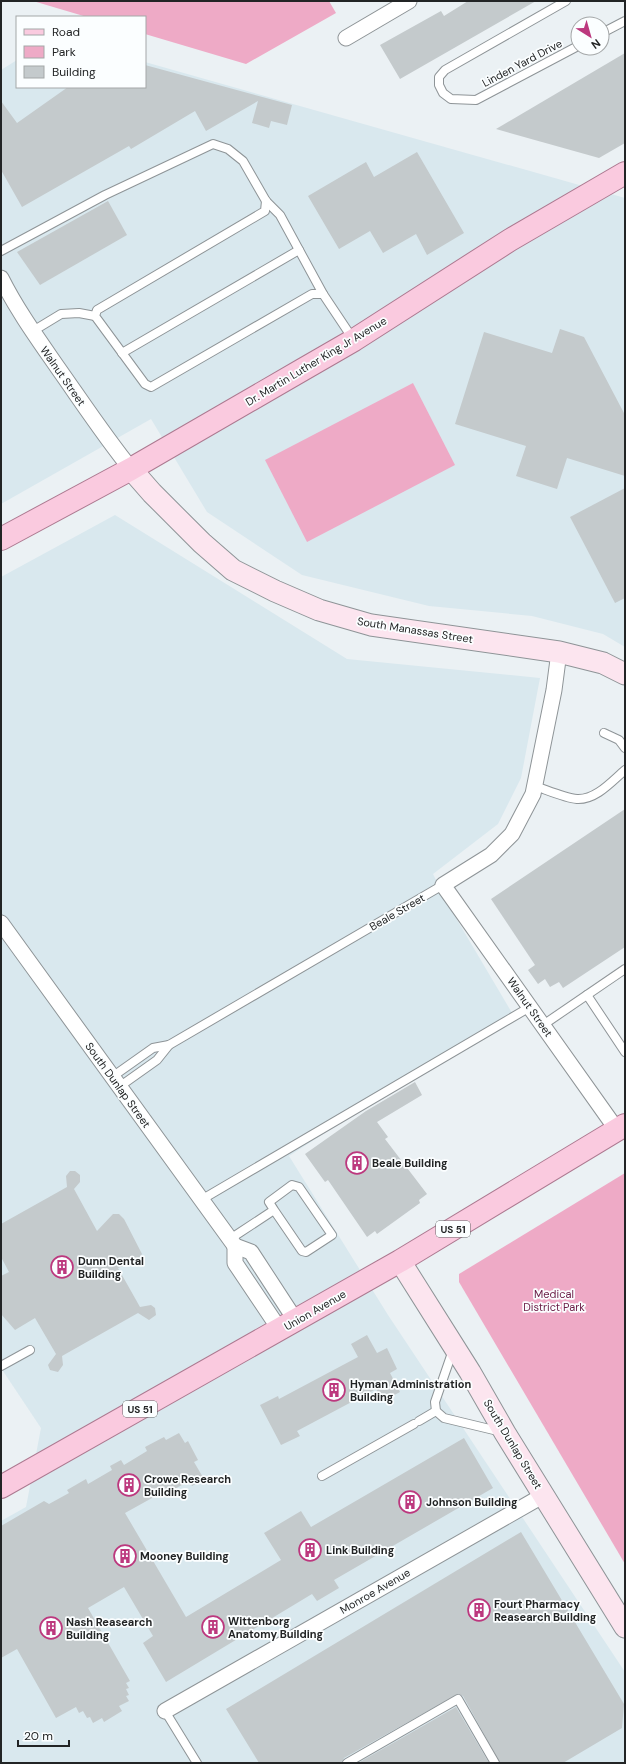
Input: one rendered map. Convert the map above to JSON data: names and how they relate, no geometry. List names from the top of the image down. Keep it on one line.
{"streets":{"main road":["Dr. Martin Luther King Jr Avenue","US 51","Union Avenue"],"street":["Walnut Street","South Manassas Street","Beale Street","South Dunlap Street","Monroe Avenue"],"lane":["Linden Yard Drive"]},"crossings":[["Dr. Martin Luther King Jr Avenue","Walnut Street"],["Dr. Martin Luther King Jr Avenue","South Manassas Street"],["Walnut Street","South Manassas Street"],["Walnut Street","Beale Street"],["Walnut Street","Union Avenue"],["South Manassas Street","Beale Street"],["Beale Street","South Dunlap Street"],["South Dunlap Street","Union Avenue"],["South Dunlap Street","Monroe Avenue"]],"parks":["Medical District Park"],"places":{"building":["Beale Building","Dunn Dental Building","Hyman Administration Building","Crowe Research Building","Johnson Building","Link Building","Mooney Building","Fourt Pharmacy Reasearch Building","Wittenborg Anatomy Building","Nash Reasearch Building"]},"legend":["Road","Park","Building"],"scale_bar":"20 m","north":"bottom right"}
